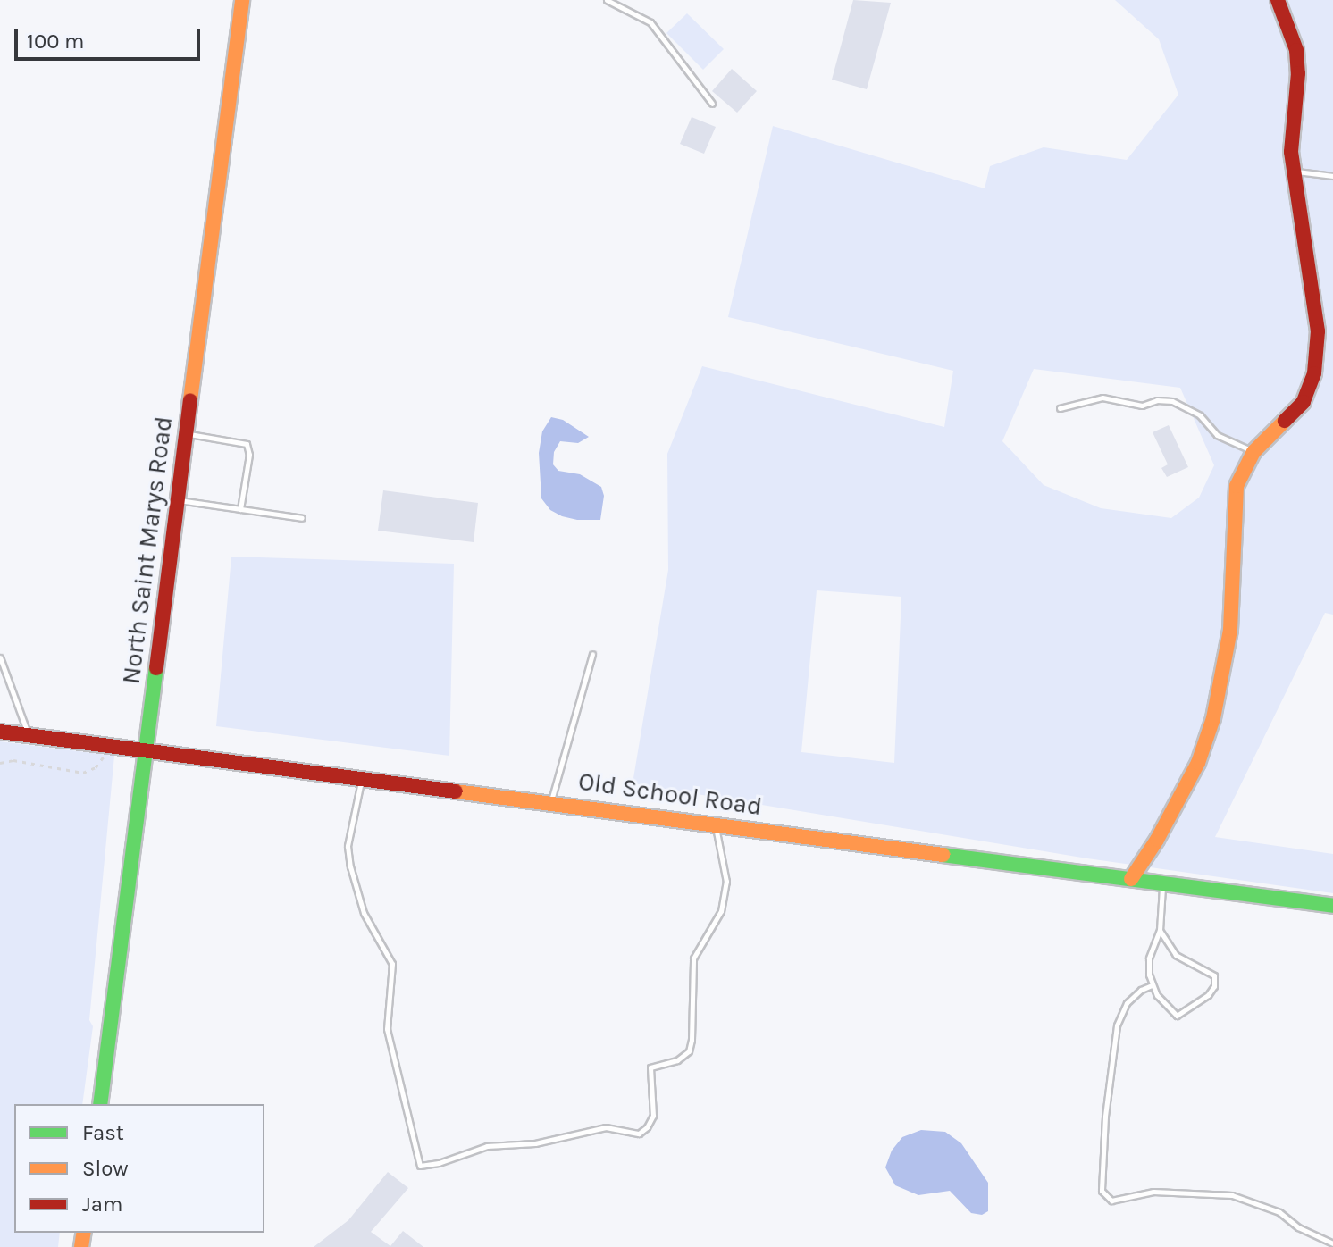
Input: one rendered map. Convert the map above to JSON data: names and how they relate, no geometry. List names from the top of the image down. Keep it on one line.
{"streets":{"street":["North Saint Marys Road","Old School Road"]},"crossings":[["North Saint Marys Road","Old School Road"]],"legend":["Fast","Slow","Jam"],"scale_bar":"100 m"}
